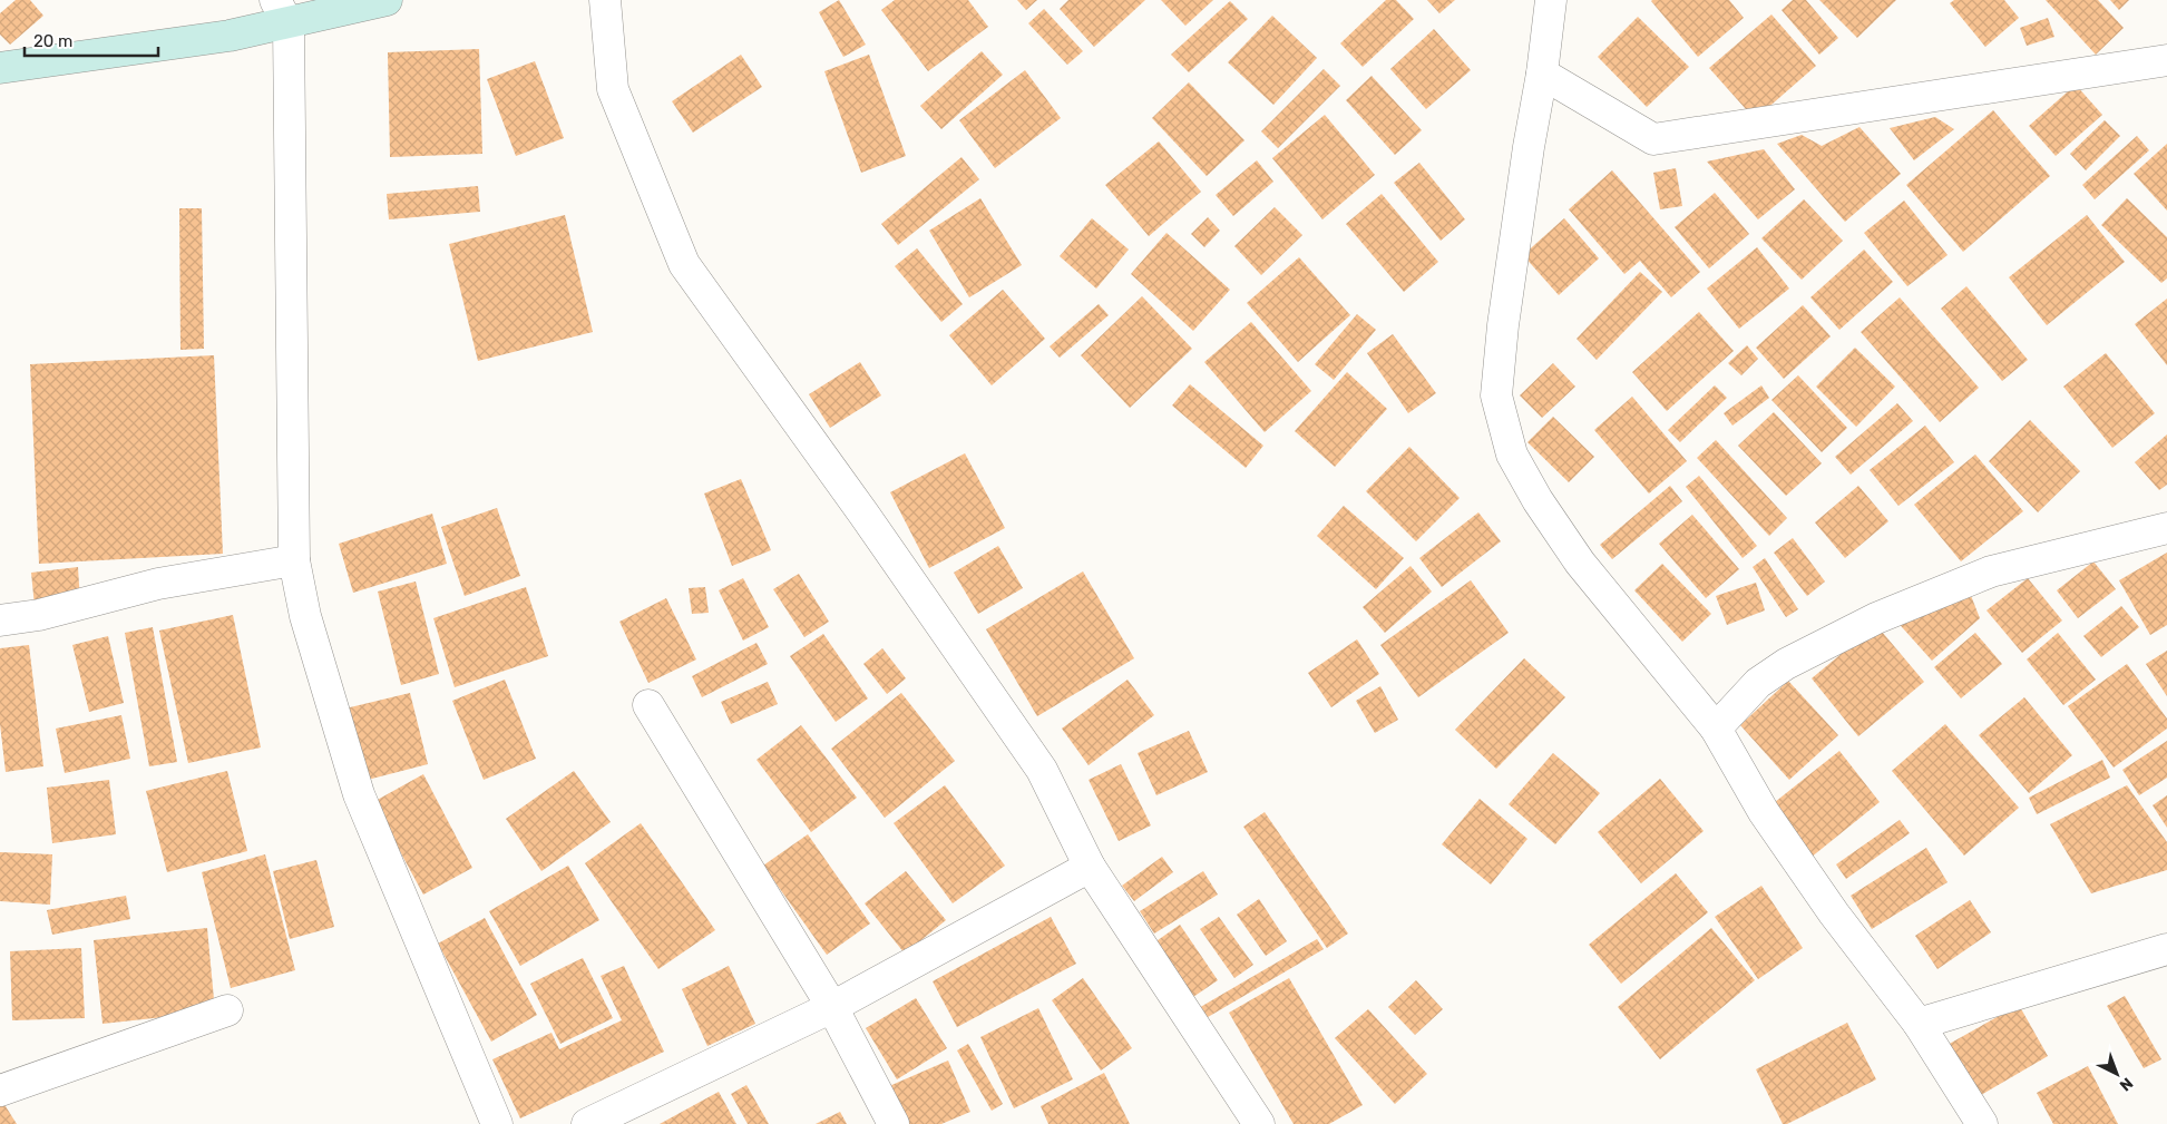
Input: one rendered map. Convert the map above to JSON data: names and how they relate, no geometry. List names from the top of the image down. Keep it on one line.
{"scale_bar":"20 m","north":"bottom right"}
